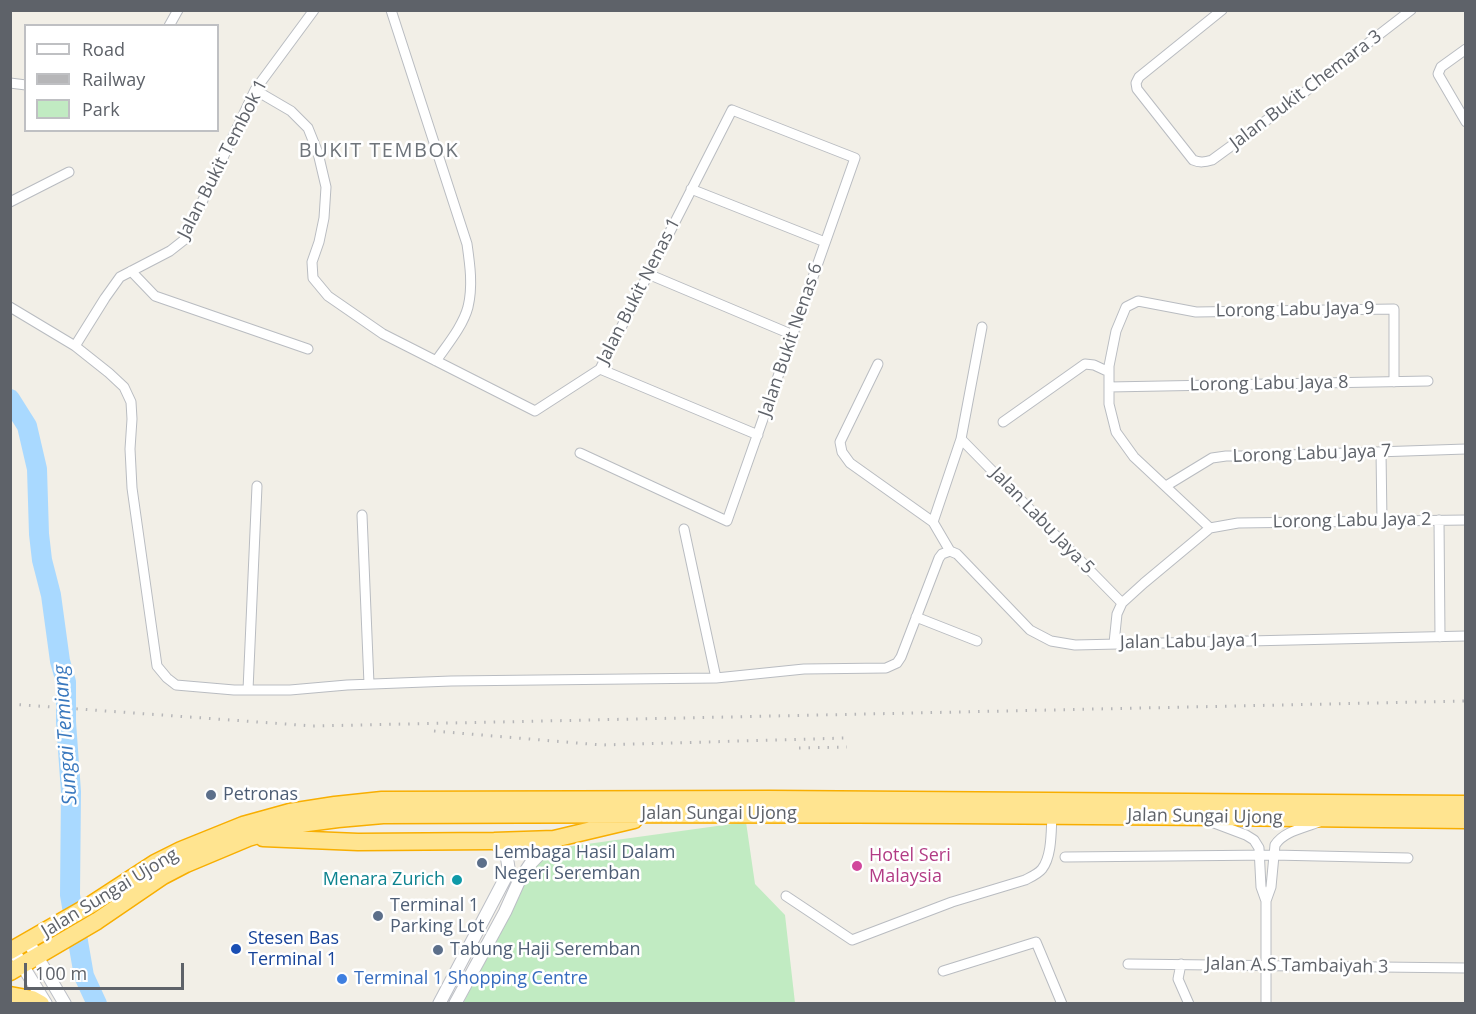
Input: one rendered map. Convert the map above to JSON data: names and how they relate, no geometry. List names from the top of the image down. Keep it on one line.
{"streets":{"highway":["Jalan Sungai Ujong"],"street":["Jalan Bukit Chemara 3","Jalan Bukit Tembok 1","Jalan Bukit Nenas 1","Lorong Labu Jaya 9","Jalan Bukit Nenas 6","Lorong Labu Jaya 8","Lorong Labu Jaya 7","Jalan Labu Jaya 5","Lorong Labu Jaya 2","Jalan Labu Jaya 1","Jalan A.S Tambaiyah 3"]},"crossings":[["Jalan Bukit Nenas 1","Jalan Bukit Nenas 6"],["Lorong Labu Jaya 9","Lorong Labu Jaya 8"]],"districts":["BUKIT TEMBOK"],"water":["Sungai Temiang"],"places":["Petronas","Lembaga Hasil Dalam Negeri Seremban","Hotel Seri Malaysia","Menara Zurich","Terminal 1 Parking Lot","Stesen Bas Terminal 1","Tabung Haji Seremban","Terminal 1 Shopping Centre"],"legend":["Road","Railway","Park"],"scale_bar":"100 m"}
